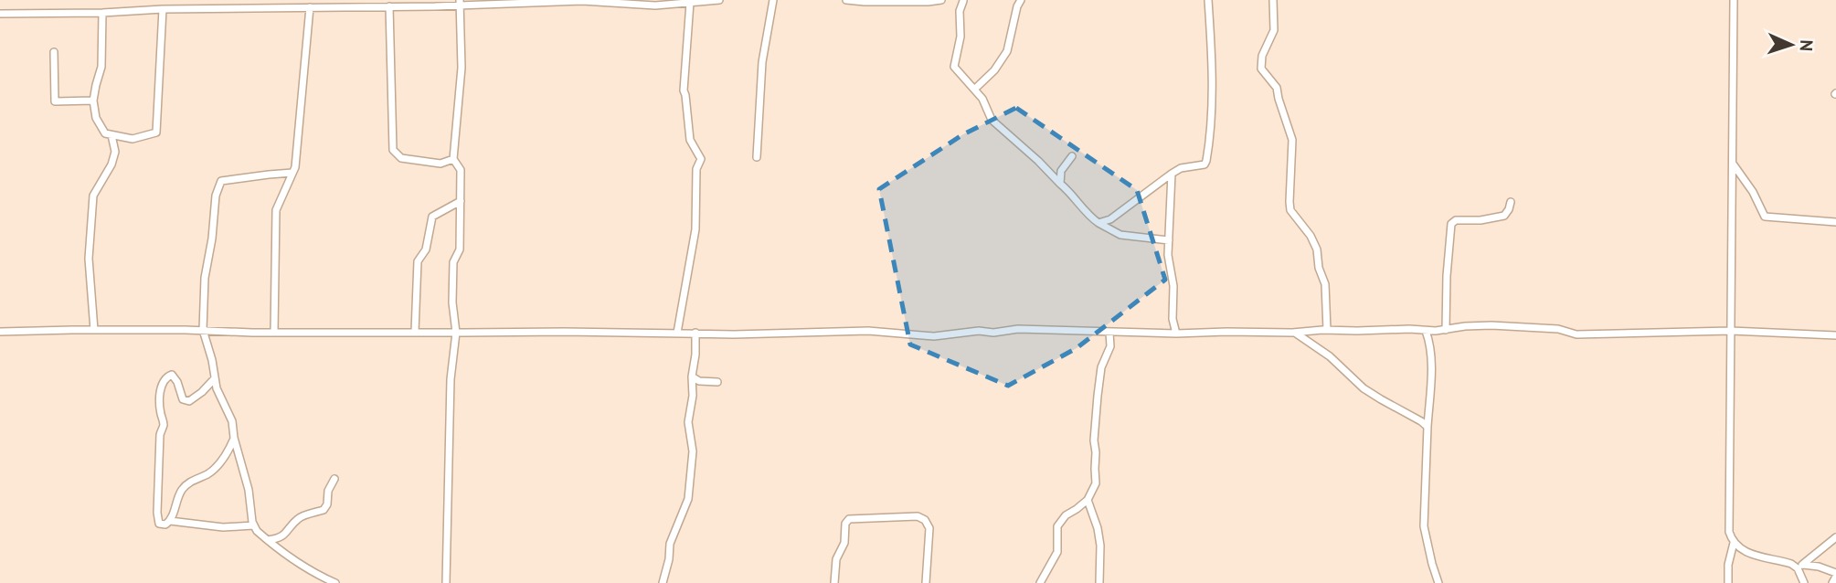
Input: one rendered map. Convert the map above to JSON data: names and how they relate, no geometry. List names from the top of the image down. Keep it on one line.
{"north":"right"}
